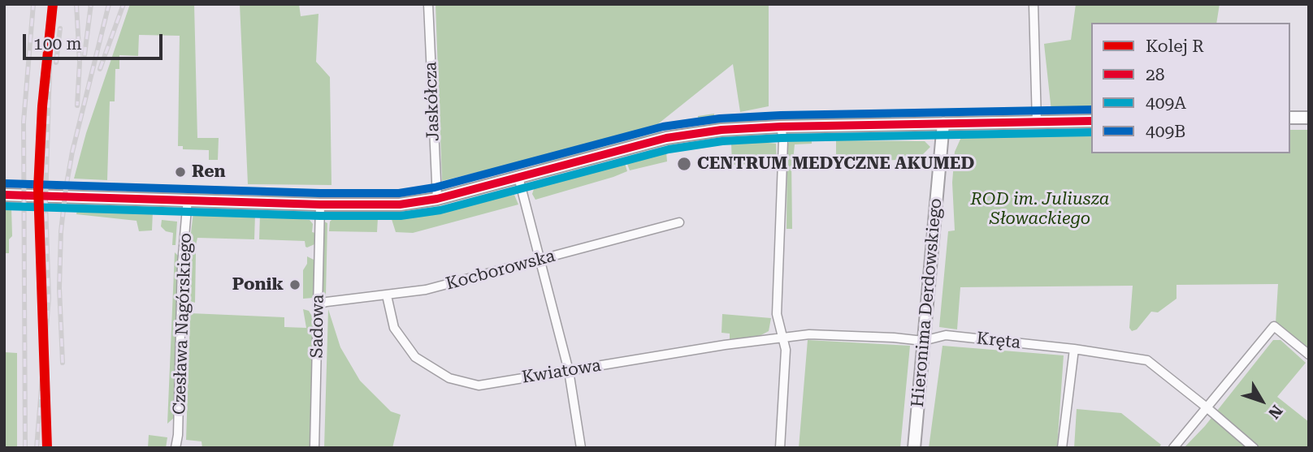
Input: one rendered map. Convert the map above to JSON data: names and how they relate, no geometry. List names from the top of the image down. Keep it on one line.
{"streets":{"main road":["Hieronima Derdowskiego"],"street":["Jaskółcza","Kocborowska","Czesława Nagórskiego","Sadowa","Kręta","Kwiatowa"]},"crossings":[["Kocborowska","Sadowa"],["Kocborowska","Kwiatowa"],["Hieronima Derdowskiego","Kręta"],["Hieronima Derdowskiego","Kwiatowa"],["Kręta","Kwiatowa"]],"parks":["ROD im. Juliusza Słowackiego"],"places":["CENTRUM MEDYCZNE AKUMED","Ren","Ponik"],"lines":["rail line R","transit line 409B","transit line 28","transit line 409A"],"legend":["Kolej R","28","409A","409B"],"scale_bar":"100 m","north":"bottom right"}
